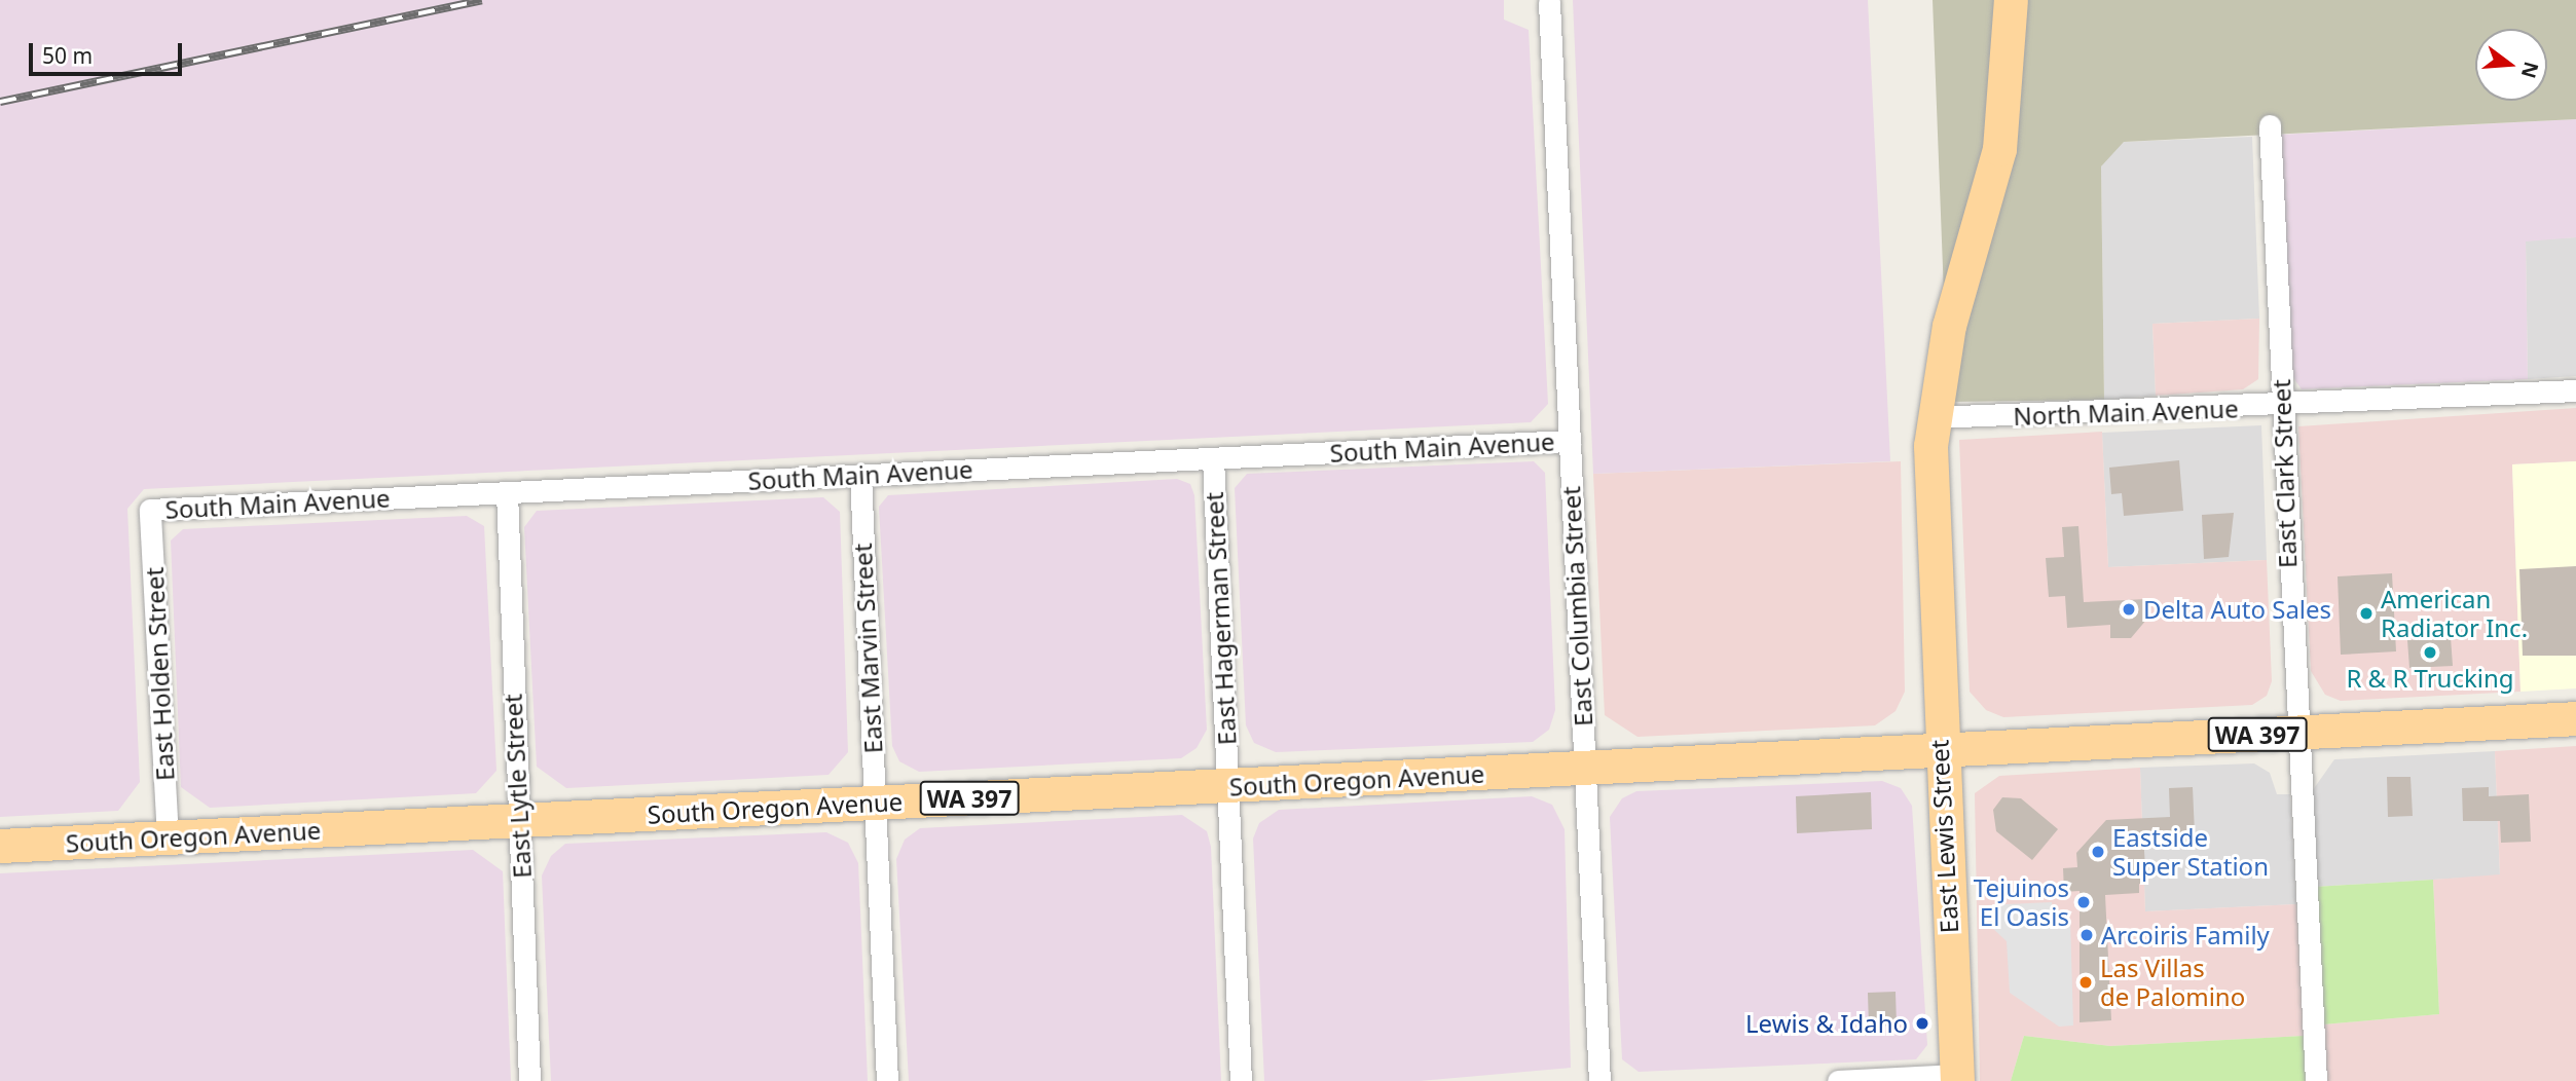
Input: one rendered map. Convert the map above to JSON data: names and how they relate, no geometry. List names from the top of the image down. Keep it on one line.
{"streets":{"main road":["WA 397","South Oregon Avenue","East Lewis Street"],"street":["North Main Avenue","South Main Avenue","East Clark Street","East Columbia Street","East Hagerman Street","East Marvin Street","East Holden Street","East Lytle Street"]},"crossings":[["North Main Avenue","East Clark Street"],["North Main Avenue","East Lewis Street"],["South Main Avenue","East Columbia Street"],["South Main Avenue","East Hagerman Street"],["South Main Avenue","East Marvin Street"],["South Main Avenue","East Holden Street"],["South Main Avenue","East Lytle Street"],["East Clark Street","WA 397"],["East Columbia Street","South Oregon Avenue"],["East Hagerman Street","South Oregon Avenue"],["East Marvin Street","South Oregon Avenue"],["East Holden Street","South Oregon Avenue"],["WA 397","South Oregon Avenue"],["WA 397","East Lewis Street"],["South Oregon Avenue","East Lytle Street"],["South Oregon Avenue","East Lewis Street"]],"places":["Delta Auto Sales","American Radiator Inc.","R & R Trucking","Eastside Super Station","Tejuinos El Oasis","Arcoiris Family","Las Villas de Palomino","Lewis & Idaho"],"scale_bar":"50 m","north":"right"}
